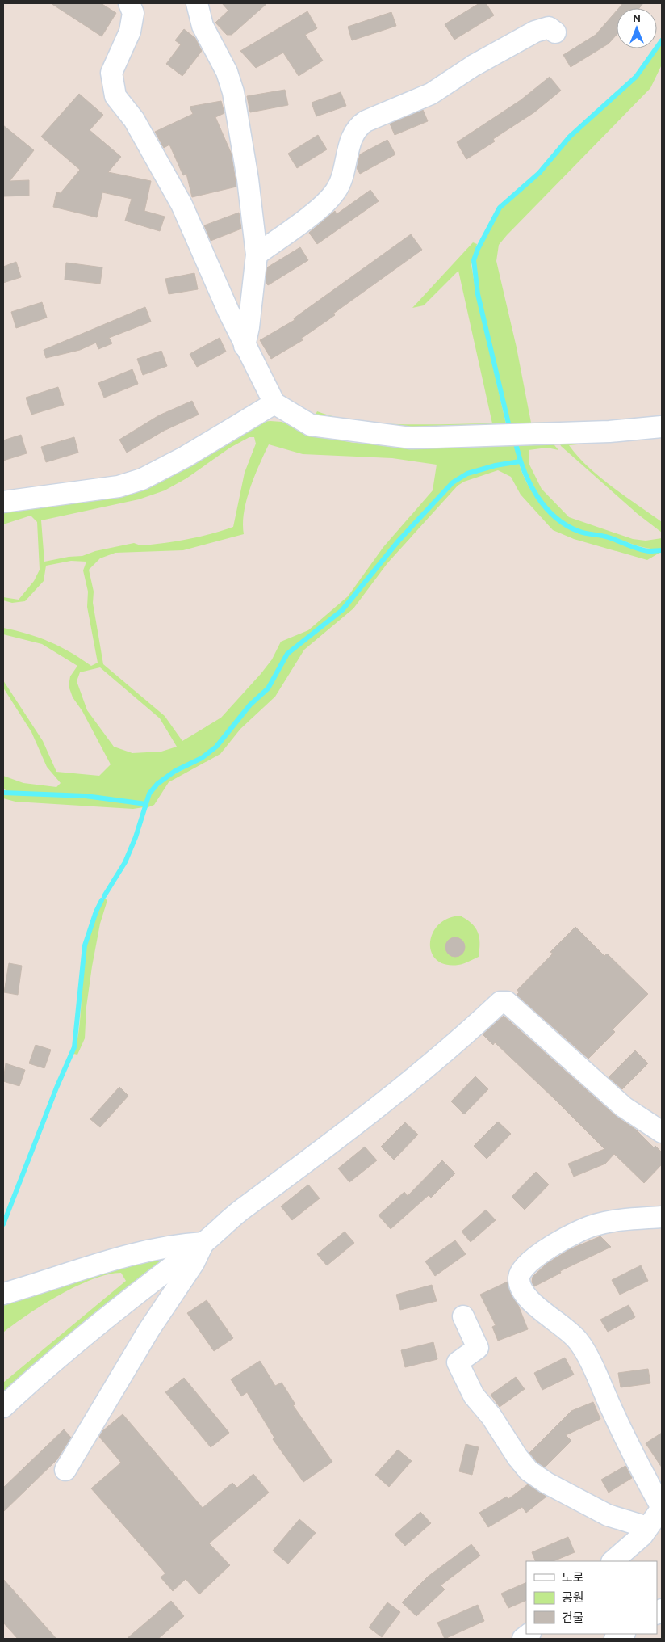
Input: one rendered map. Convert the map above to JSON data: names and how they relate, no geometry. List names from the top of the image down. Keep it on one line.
{"legend":["도로","공원","건물"],"north":"top"}
